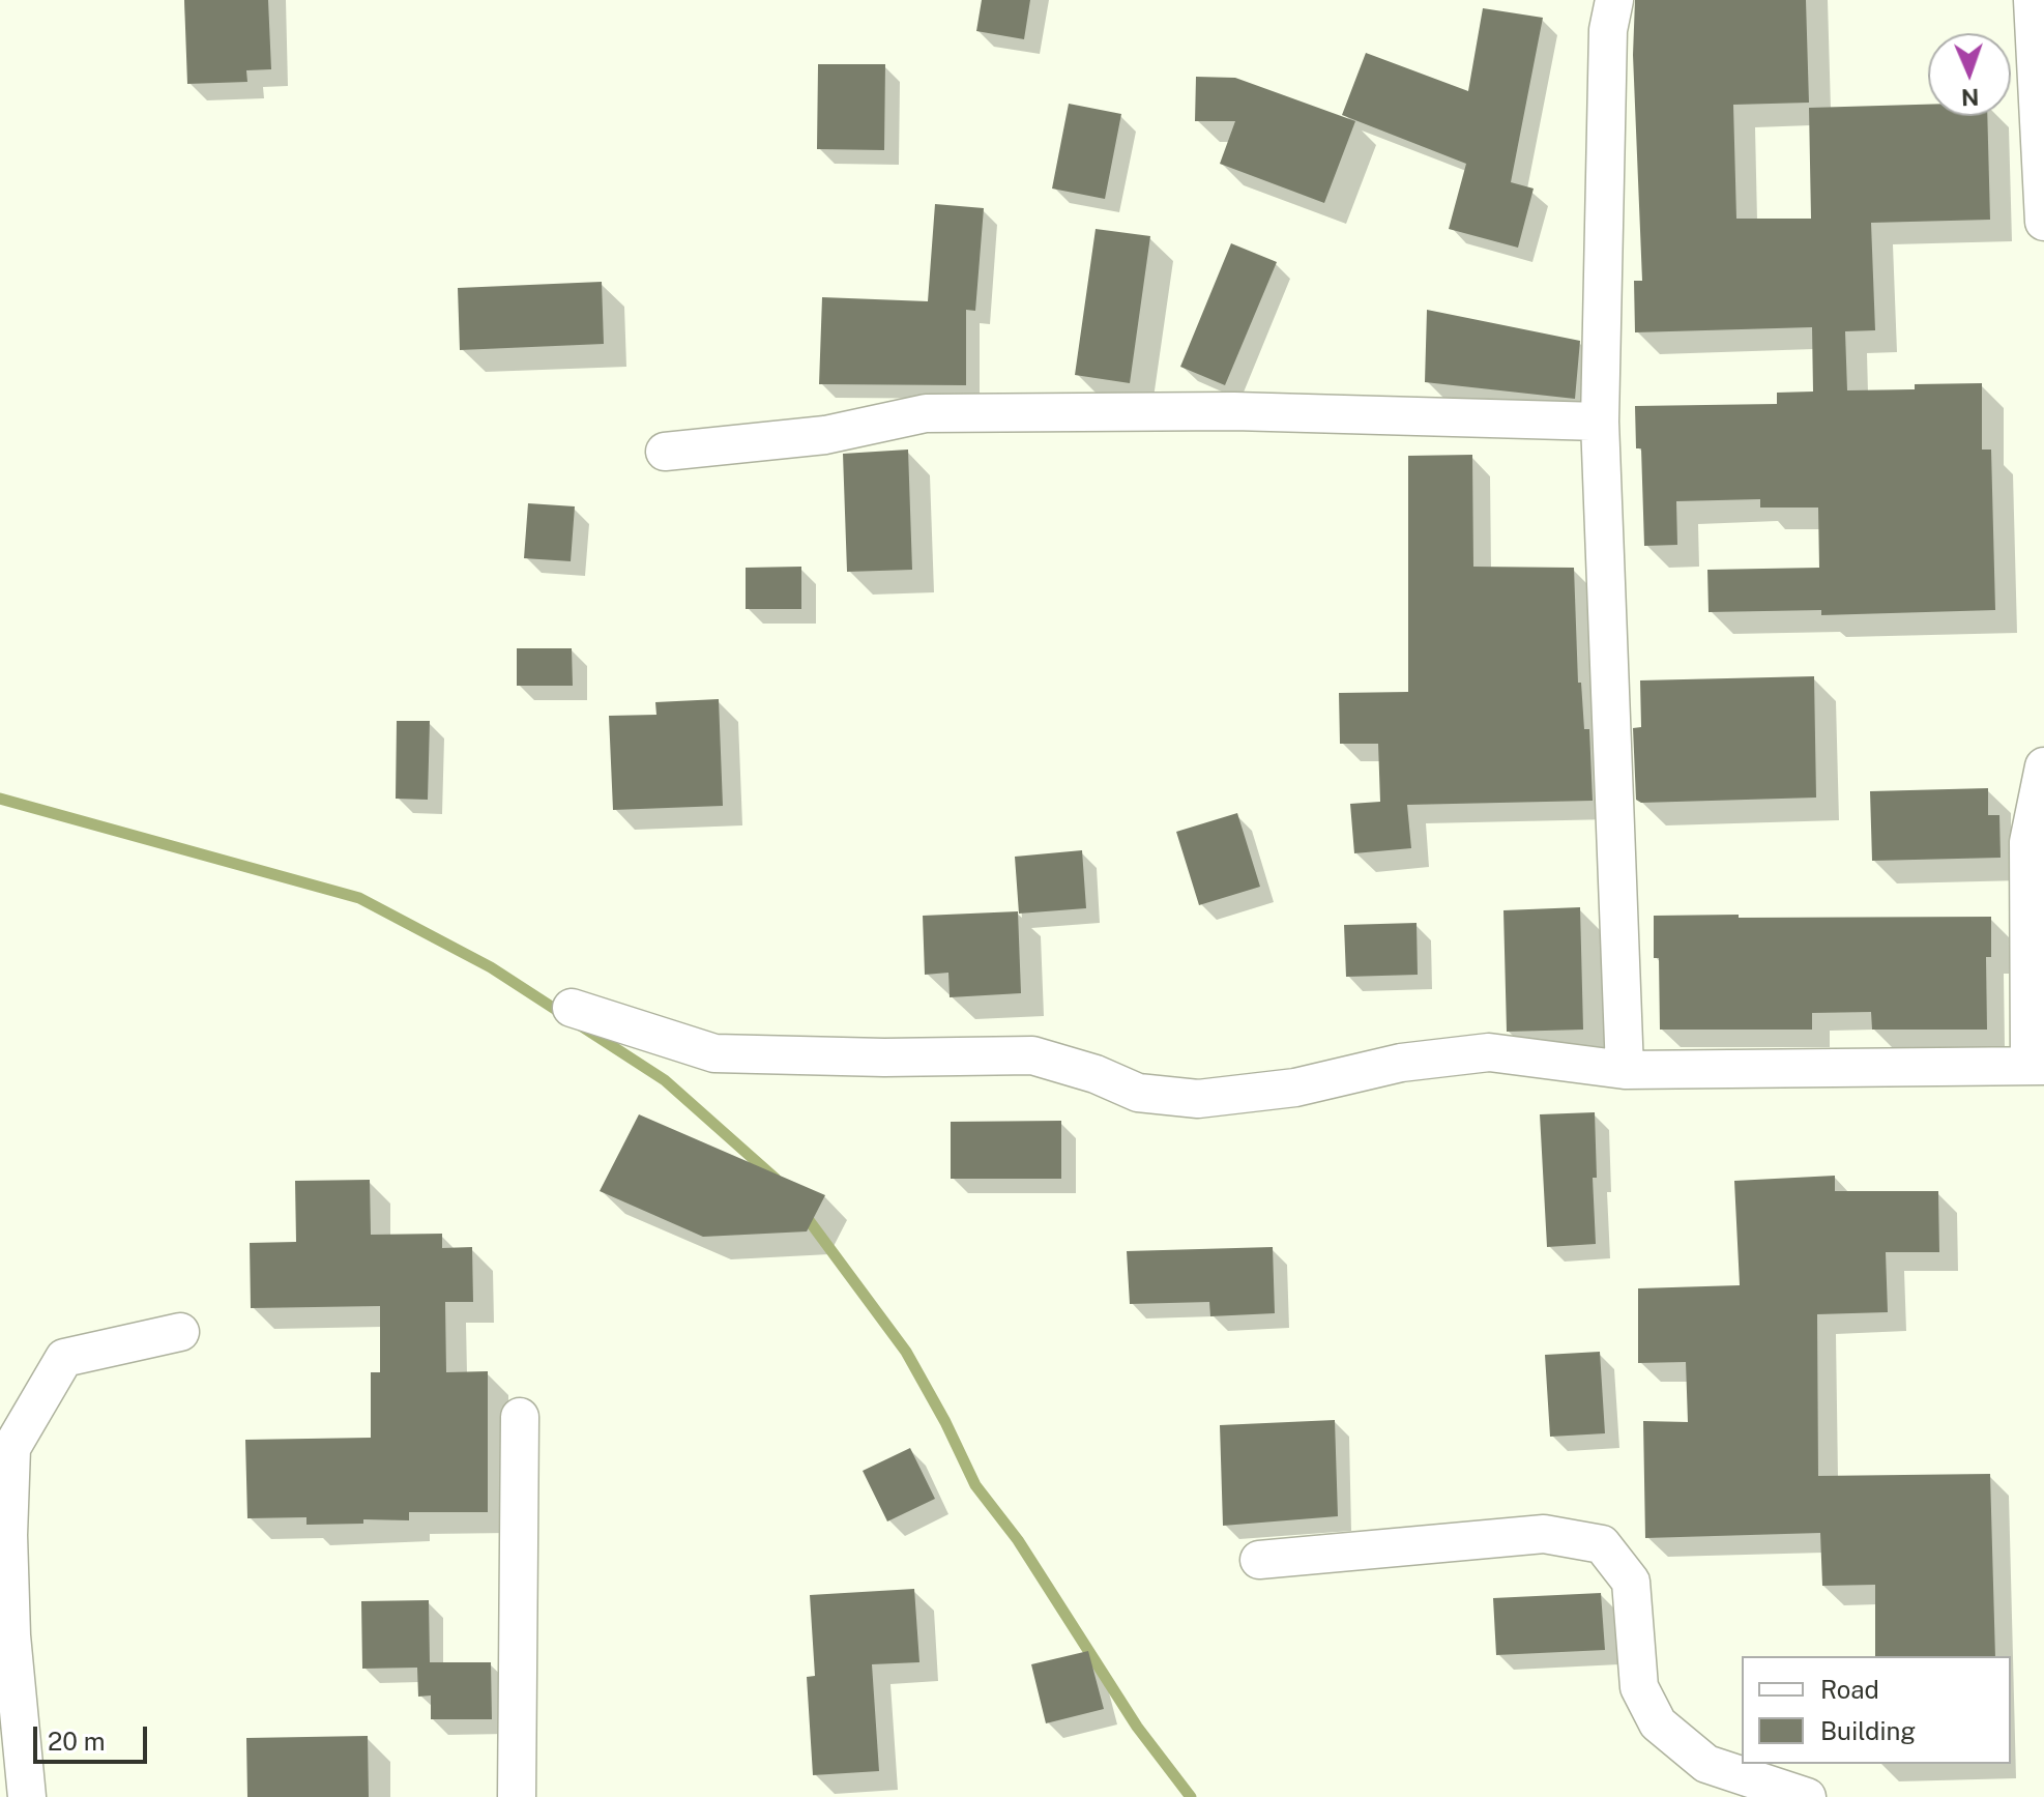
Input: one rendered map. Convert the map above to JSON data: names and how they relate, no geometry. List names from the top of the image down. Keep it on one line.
{"legend":["Road","Building"],"scale_bar":"20 m","north":"bottom"}
